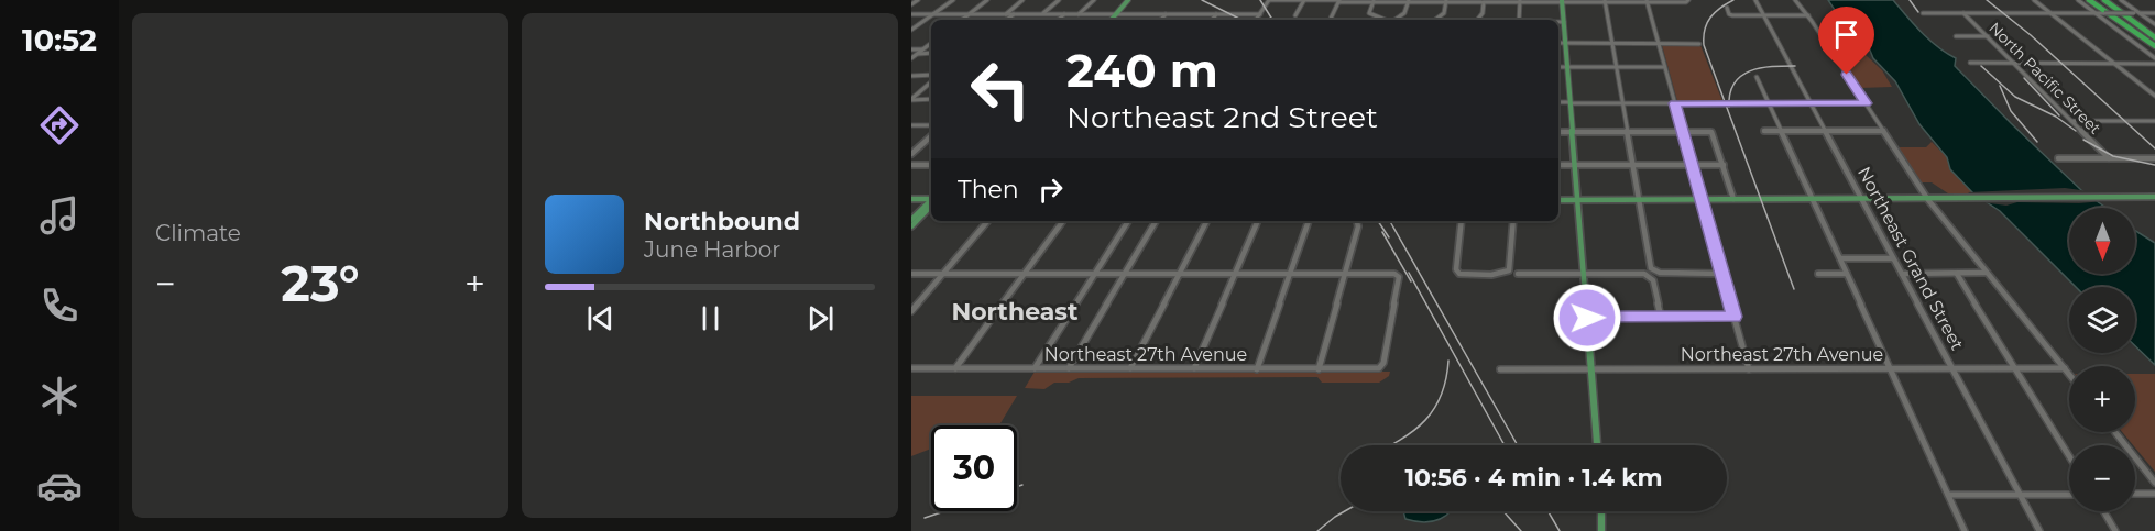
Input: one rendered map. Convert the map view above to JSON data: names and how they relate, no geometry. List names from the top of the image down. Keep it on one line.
{"streets":{"street":["North Pacific Street","Northeast Grand Street","Northeast 27th Avenue"]},"crossings":[["Northeast Grand Street","Northeast 27th Avenue"]],"districts":["Northeast"],"north":"bottom","page":{"tabs":"10:52","tile":"Climate","turn":["240 m","Northeast 2nd Street"],"then":"Then","song":["Northbound","June Harbor"],"map_buttons":["+","−"],"heat":["−","23°","+"],"limit":"30","trip":"10:56 · 4 min · 1.4 km"}}
